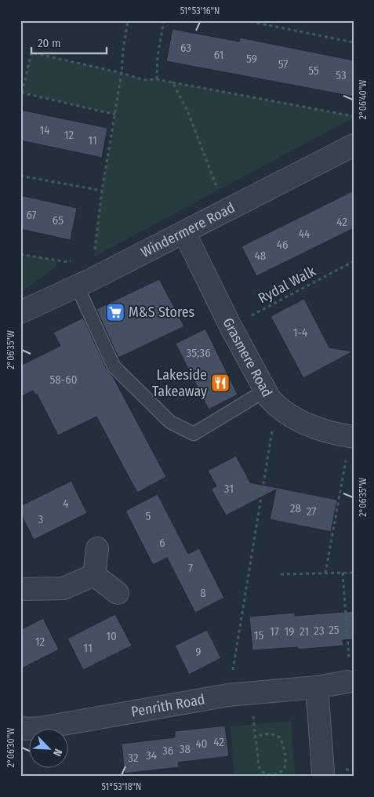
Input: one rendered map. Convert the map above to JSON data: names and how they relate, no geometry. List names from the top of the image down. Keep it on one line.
{"streets":{"street":["Windermere Road","Grasmere Road","Penrith Road"],"path":["Rydal Walk"]},"crossings":[["Windermere Road","Grasmere Road"],["Rydal Walk","Grasmere Road"]],"places":{"supermarket":["M&S Stores"],"restaurant":["Lakeside Takeaway"]},"house_numbers":["63","61","59","57","55","53","14","12","11","67","65","42","44","46","48","1-4","35;36","58-60","31","4","28","27","5","3","6","7","8","25","23","17","19","21","15","10","12","11","9","42","40","38","36","34","32"],"scale_bar":"20 m","north":"bottom right","coordinates":["51°53'16\"N","2°06'40\"W","2°06'35\"W","2°06'30\"W","51°53'18\"N"]}
